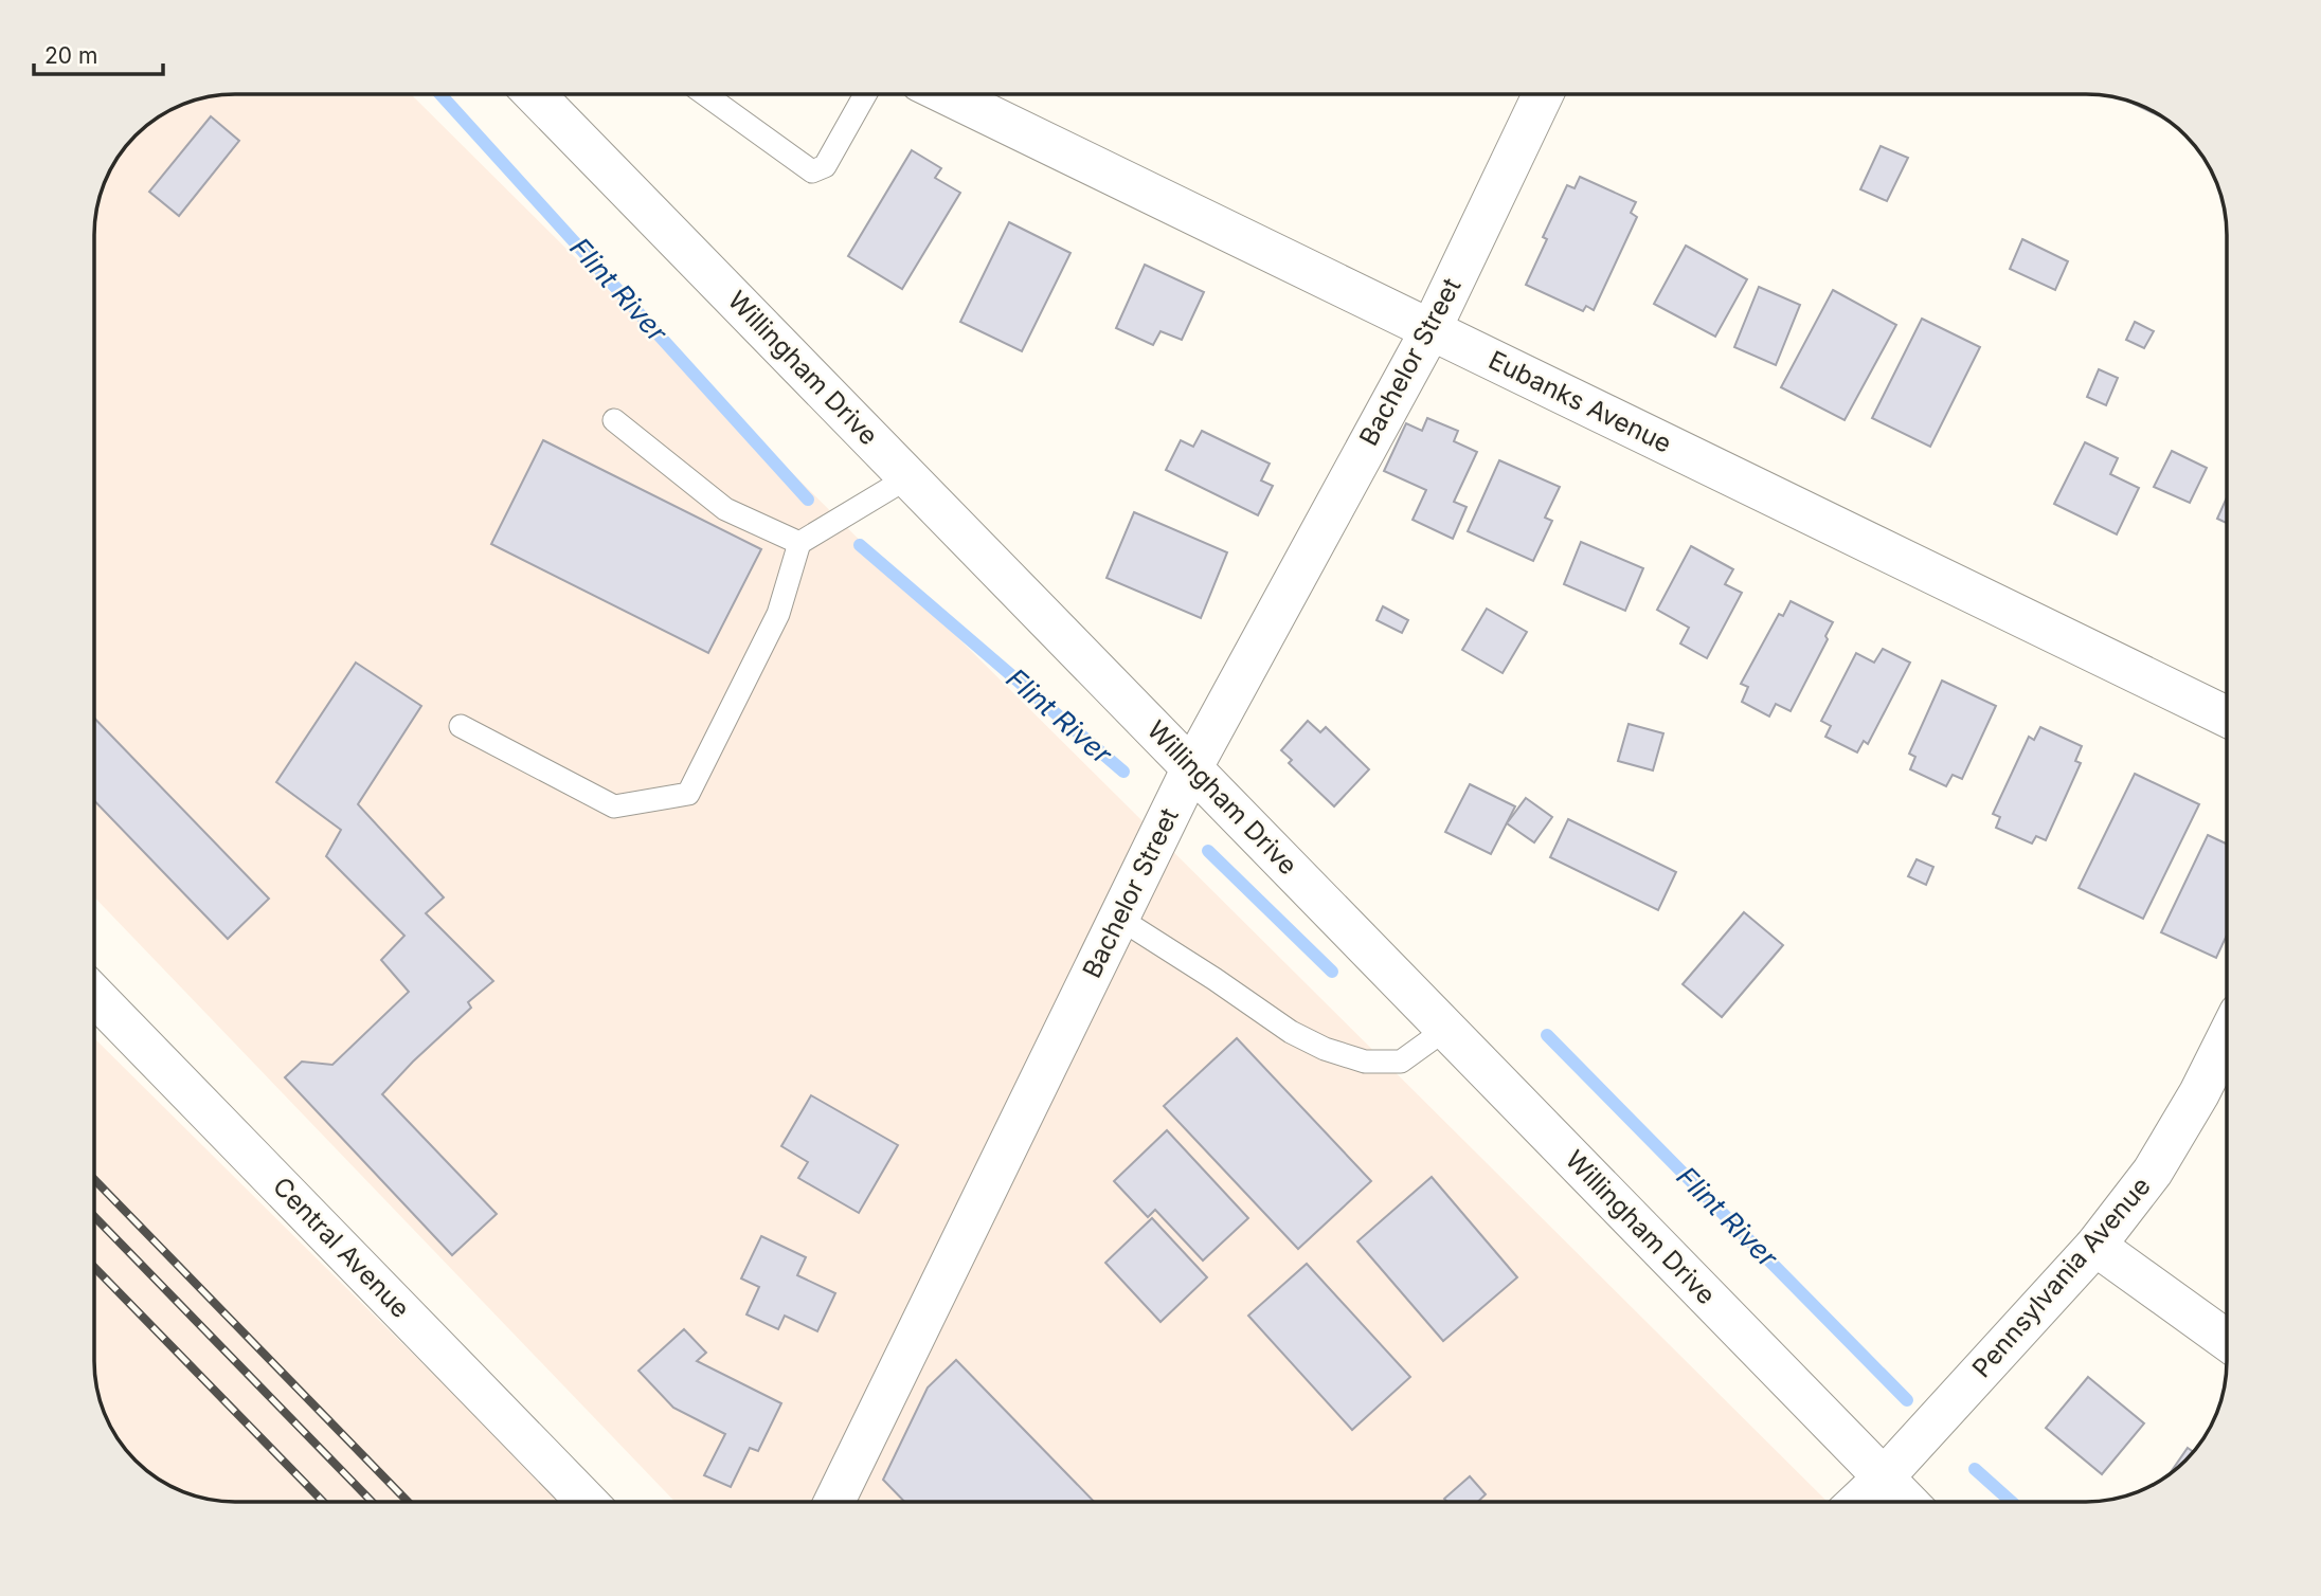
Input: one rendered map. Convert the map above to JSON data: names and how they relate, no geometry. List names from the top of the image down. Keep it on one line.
{"streets":{"street":["Bachelor Street","Willingham Drive","Eubanks Avenue","Central Avenue","Pennsylvania Avenue"]},"crossings":[["Bachelor Street","Willingham Drive"],["Bachelor Street","Eubanks Avenue"],["Willingham Drive","Pennsylvania Avenue"]],"water":["Flint River"],"scale_bar":"20 m"}
